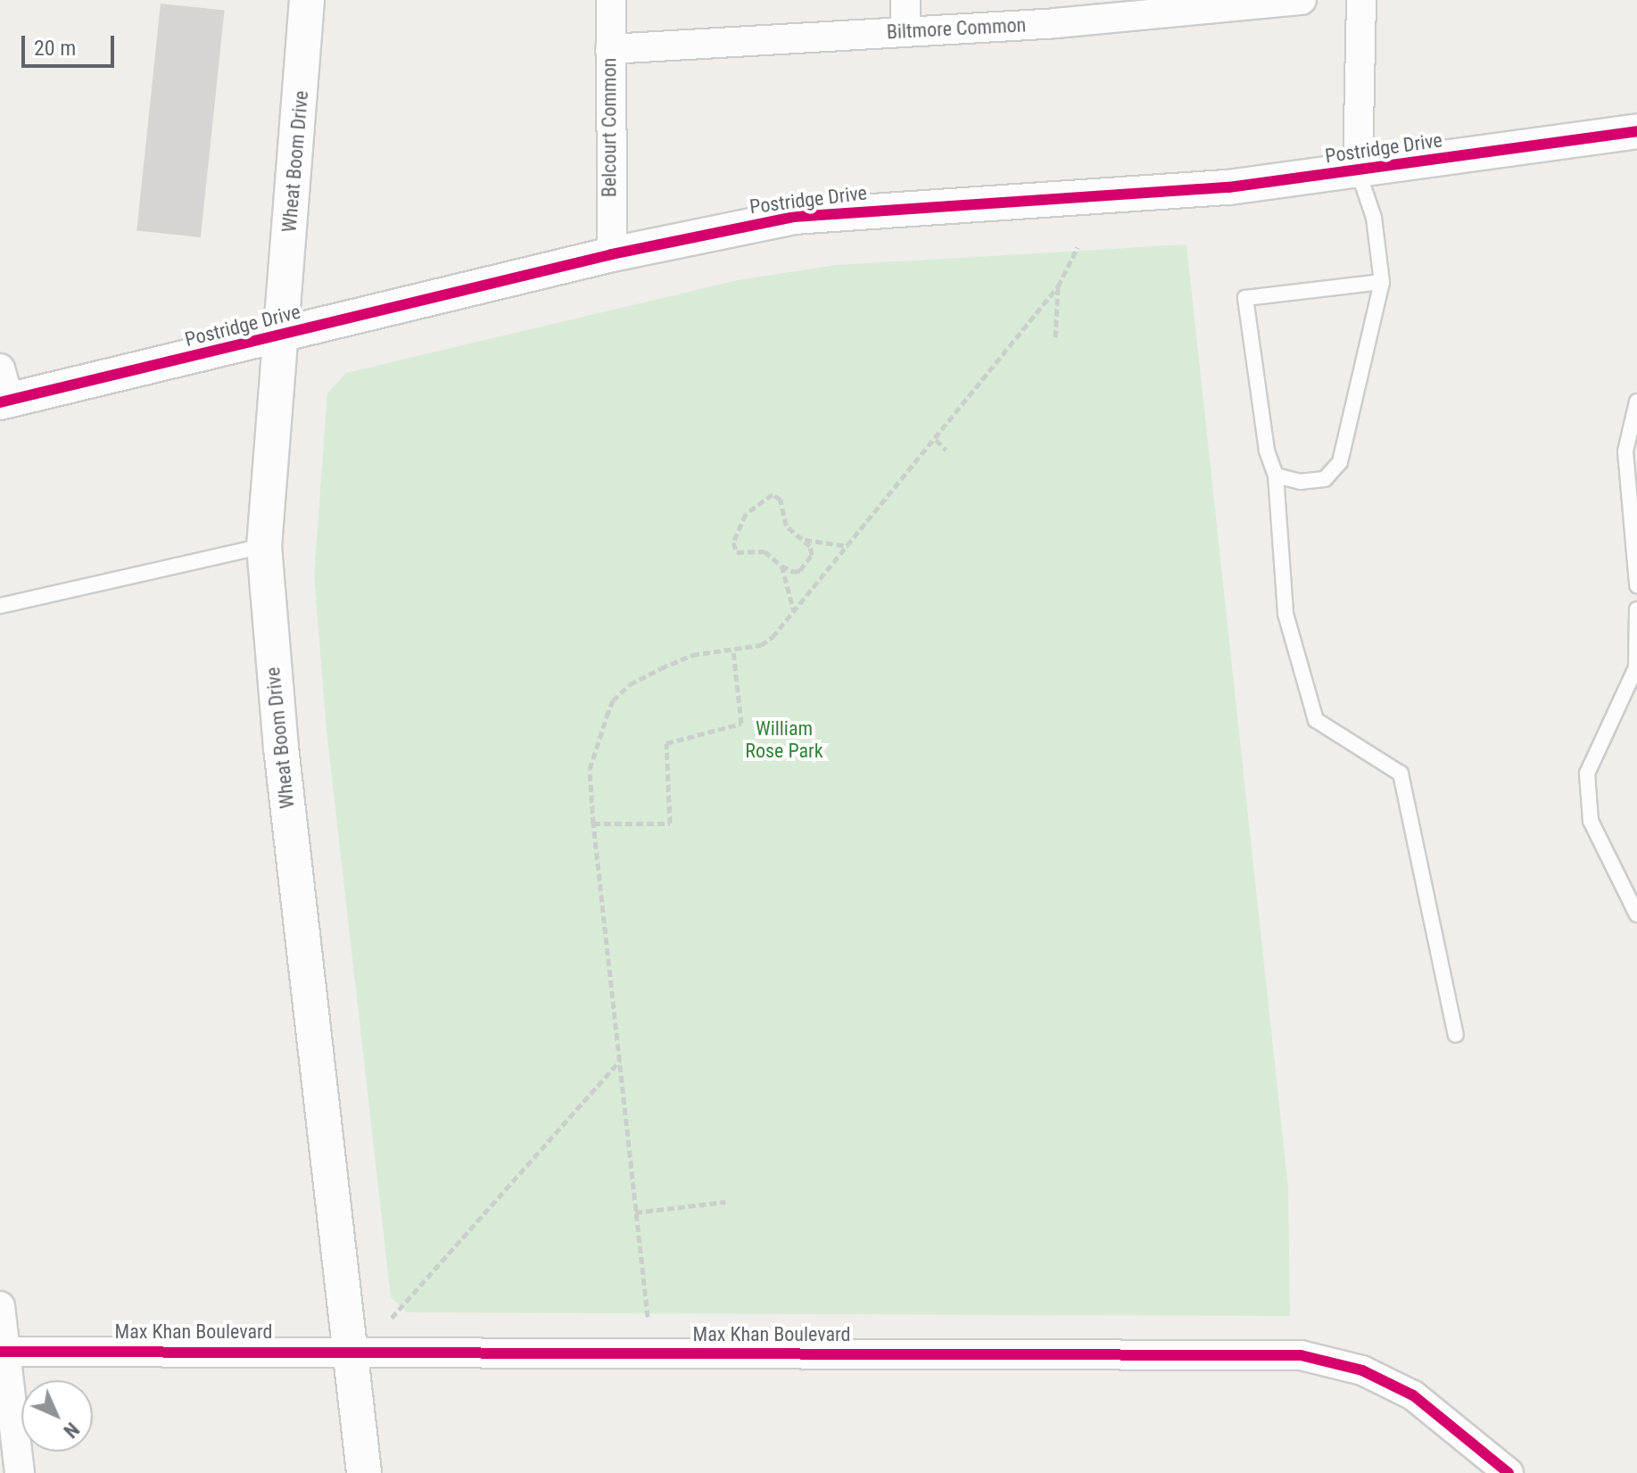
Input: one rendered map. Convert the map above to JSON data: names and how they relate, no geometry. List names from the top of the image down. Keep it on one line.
{"streets":{"street":["Biltmore Common","Belcourt Common","Postridge Drive","Wheat Boom Drive","Max Khan Boulevard"]},"crossings":[["Biltmore Common","Belcourt Common"],["Belcourt Common","Postridge Drive"],["Postridge Drive","Wheat Boom Drive"],["Wheat Boom Drive","Max Khan Boulevard"]],"parks":["William Rose Park"],"scale_bar":"20 m","north":"bottom right"}
